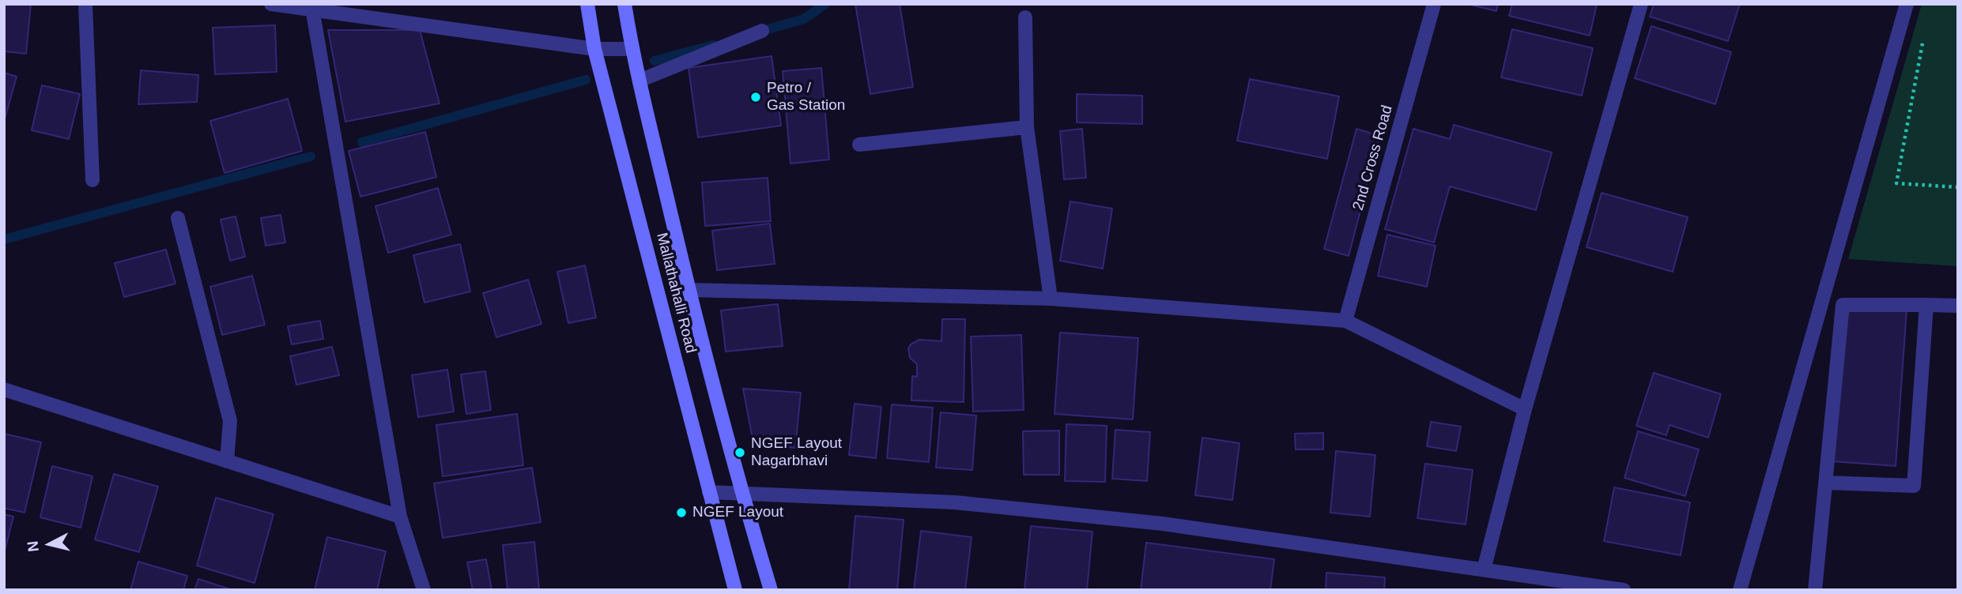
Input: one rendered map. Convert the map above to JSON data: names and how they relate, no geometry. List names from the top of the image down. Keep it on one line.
{"streets":{"main road":["Mallathahalli Road"],"street":["2nd Cross Road"]},"places":["Petro / Gas Station","NGEF Layout Nagarbhavi","NGEF Layout"],"north":"left"}
